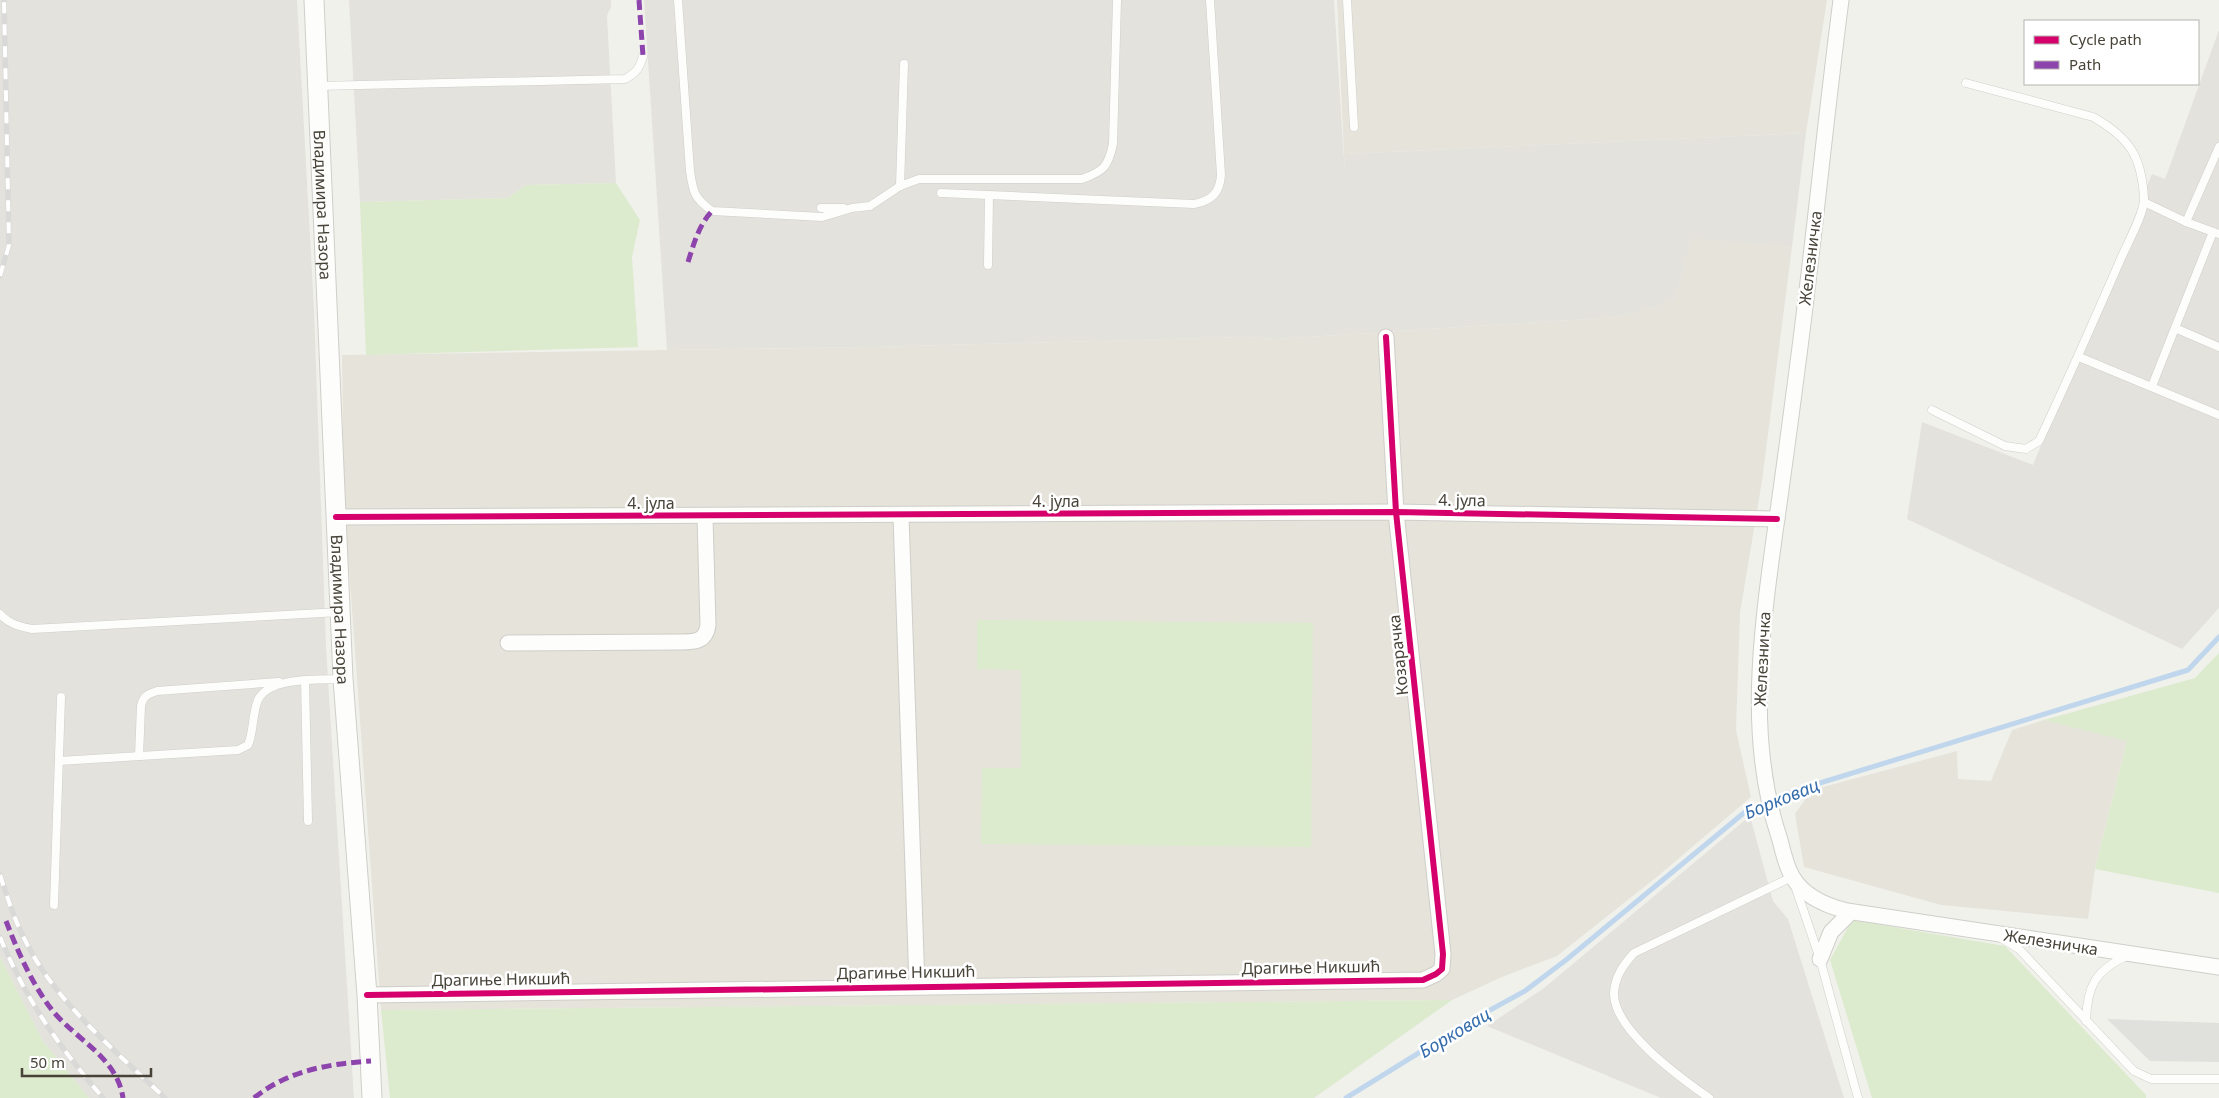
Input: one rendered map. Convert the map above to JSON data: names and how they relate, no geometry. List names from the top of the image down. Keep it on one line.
{"streets":{"street":["Владимира Назора","Железничка","4. јула","Козарачка","Драгиње Никшић"]},"crossings":[["Владимира Назора","4. јула"],["Владимира Назора","Драгиње Никшић"],["Железничка","4. јула"],["4. јула","Козарачка"],["4. јула","Драгиње Никшић"],["Козарачка","Драгиње Никшић"]],"water":["Борковац"],"legend":["Cycle path","Path"],"scale_bar":"50 m"}
